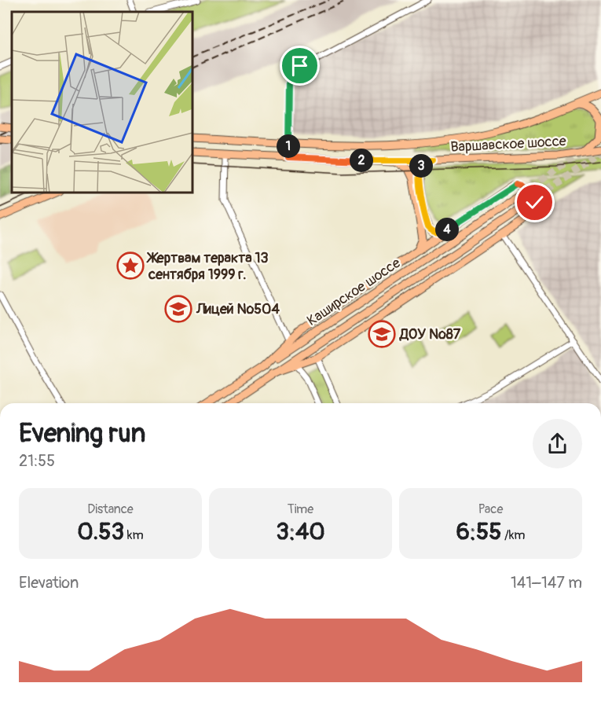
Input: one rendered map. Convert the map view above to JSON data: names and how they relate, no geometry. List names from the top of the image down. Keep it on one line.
{"streets":{"main road":["Варшавское шоссе","Каширское шоссе"]},"places":{"place":["Жертвам теракта 13 сентября 1999 г."],"school or university":["Лицей №504","ДОУ №87"]},"page":{"pins":["1","2","3","4"],"heading":["Evening run","21:55"],"stats":[["Distance","0.53 km"],["Time","3:40"],["Pace","6:55 /km"]],"chart":["Elevation","141–147 m"]}}
